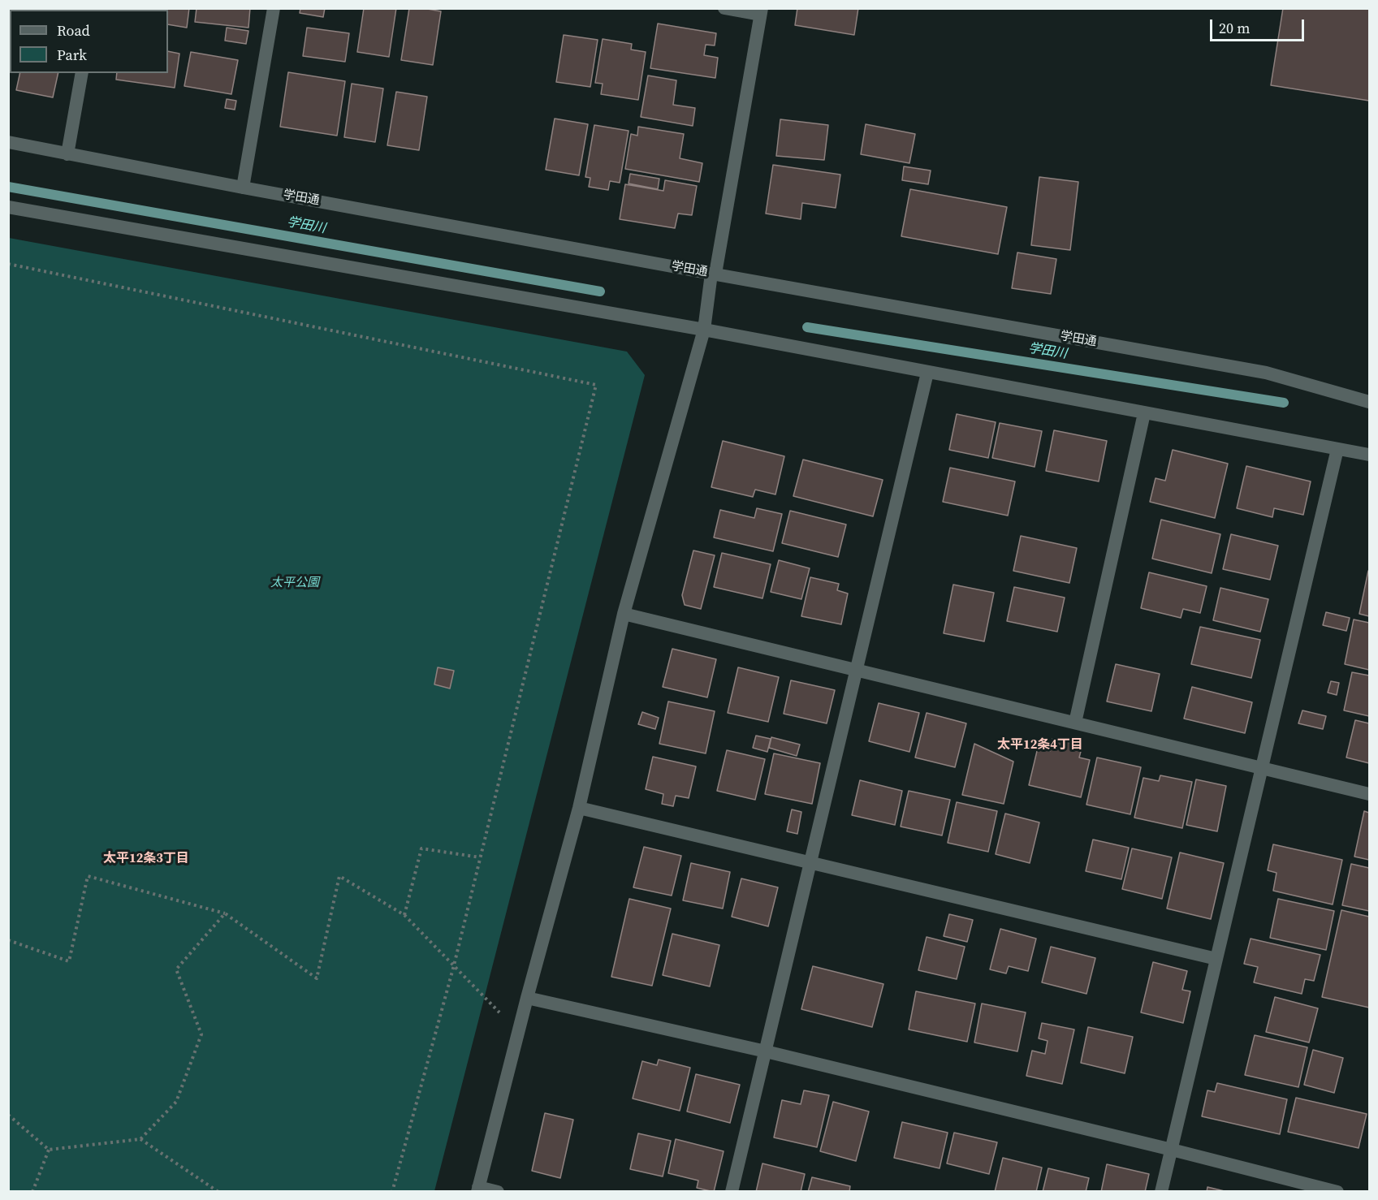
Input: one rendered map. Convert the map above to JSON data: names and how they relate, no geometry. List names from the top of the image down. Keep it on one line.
{"streets":{"street":["学田通"]},"districts":["太平12条4丁目","太平12条3丁目"],"water":["学田川"],"parks":["太平公園"],"legend":["Road","Park"],"scale_bar":"20 m"}
